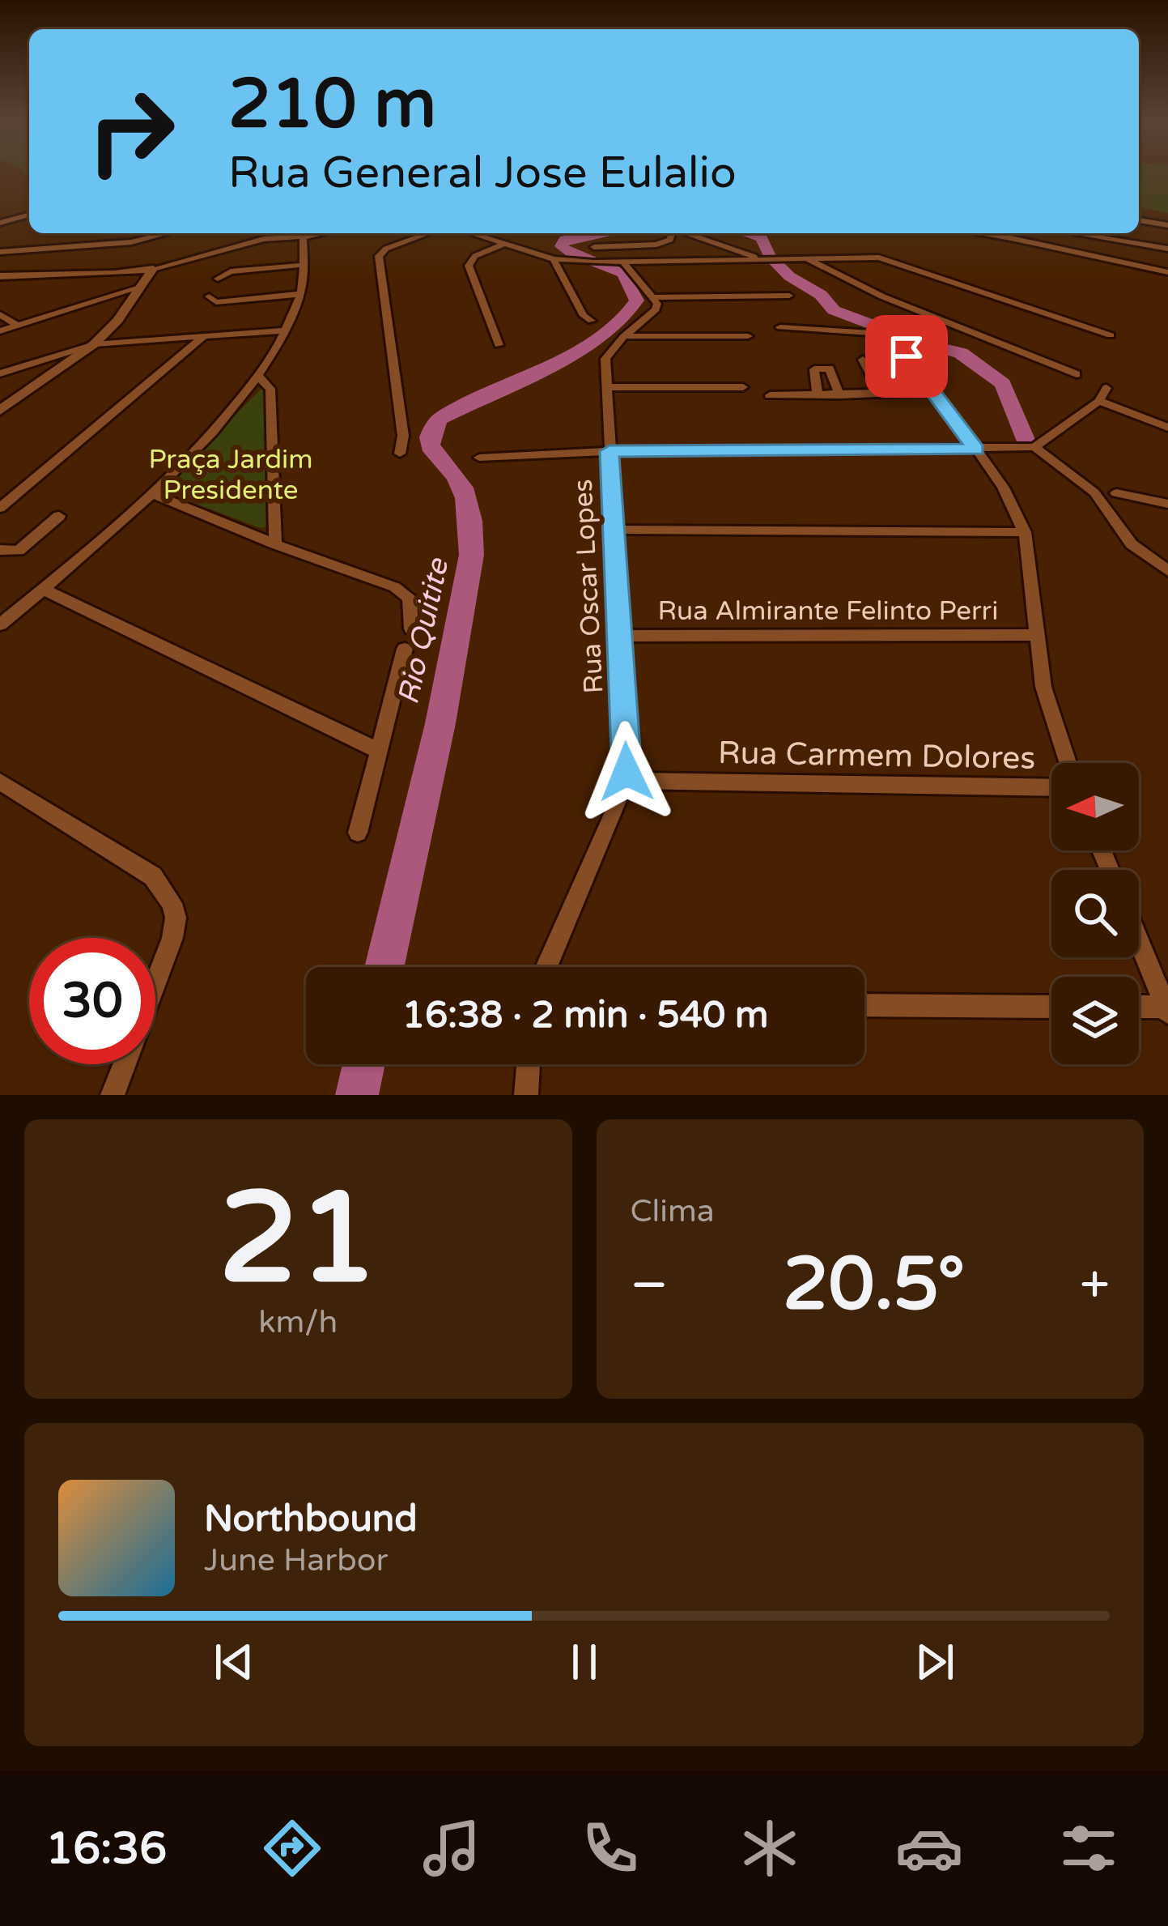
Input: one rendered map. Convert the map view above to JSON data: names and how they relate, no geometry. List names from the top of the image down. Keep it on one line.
{"streets":{"street":["Rua Oscar Lopes","Rua Almirante Felinto Perri","Rua Carmem Dolores"]},"crossings":[["Rua Oscar Lopes","Rua Almirante Felinto Perri"],["Rua Oscar Lopes","Rua Carmem Dolores"]],"water":["Rio Quitite"],"parks":["Praça Jardim Presidente"],"north":"left","page":{"turn":["210 m","Rua General Jose Eulalio"],"limit":"30","trip":"16:38 · 2 min · 540 m","tile":[["21","km/h"],"Clima"],"heat":["−","20.5°","+"],"song":["Northbound","June Harbor"],"tabs":"16:36"}}
